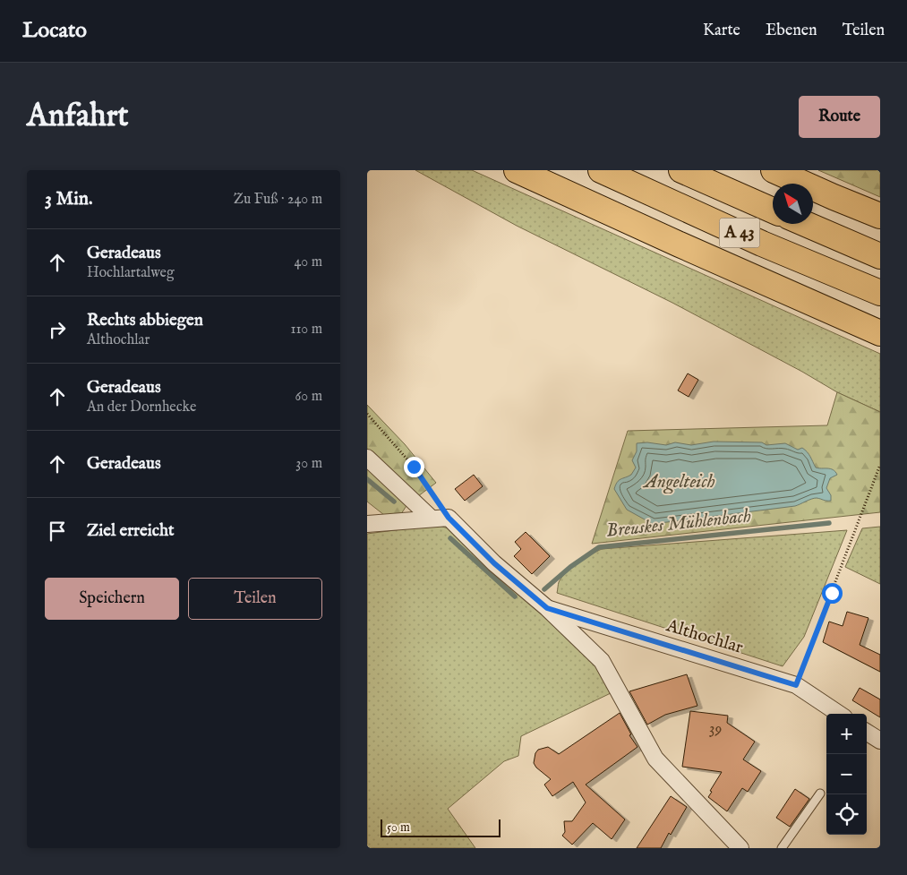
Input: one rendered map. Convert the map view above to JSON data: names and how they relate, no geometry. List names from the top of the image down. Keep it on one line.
{"streets":{"highway":["A 43"],"street":["Althochlar"]},"water":["Angelteich","Breuskes Mühlenbach"],"house_numbers":["39"],"scale_bar":"50 m","north":"top left","page":{"header":"Locato","nav":["Karte","Ebenen","Teilen"],"buttons":["Route",["Speichern","Teilen"]],"title":"Anfahrt","heading":["3 Min.","Zu Fuß · 240 m"],"list":[["Geradeaus","Hochlartalweg","40 m"],["Rechts abbiegen","Althochlar","110 m"],["Geradeaus","An der Dornhecke","60 m"],["Geradeaus","30 m"],"Ziel erreicht"],"map_buttons":["+","−"],"scale":"50 m"}}
